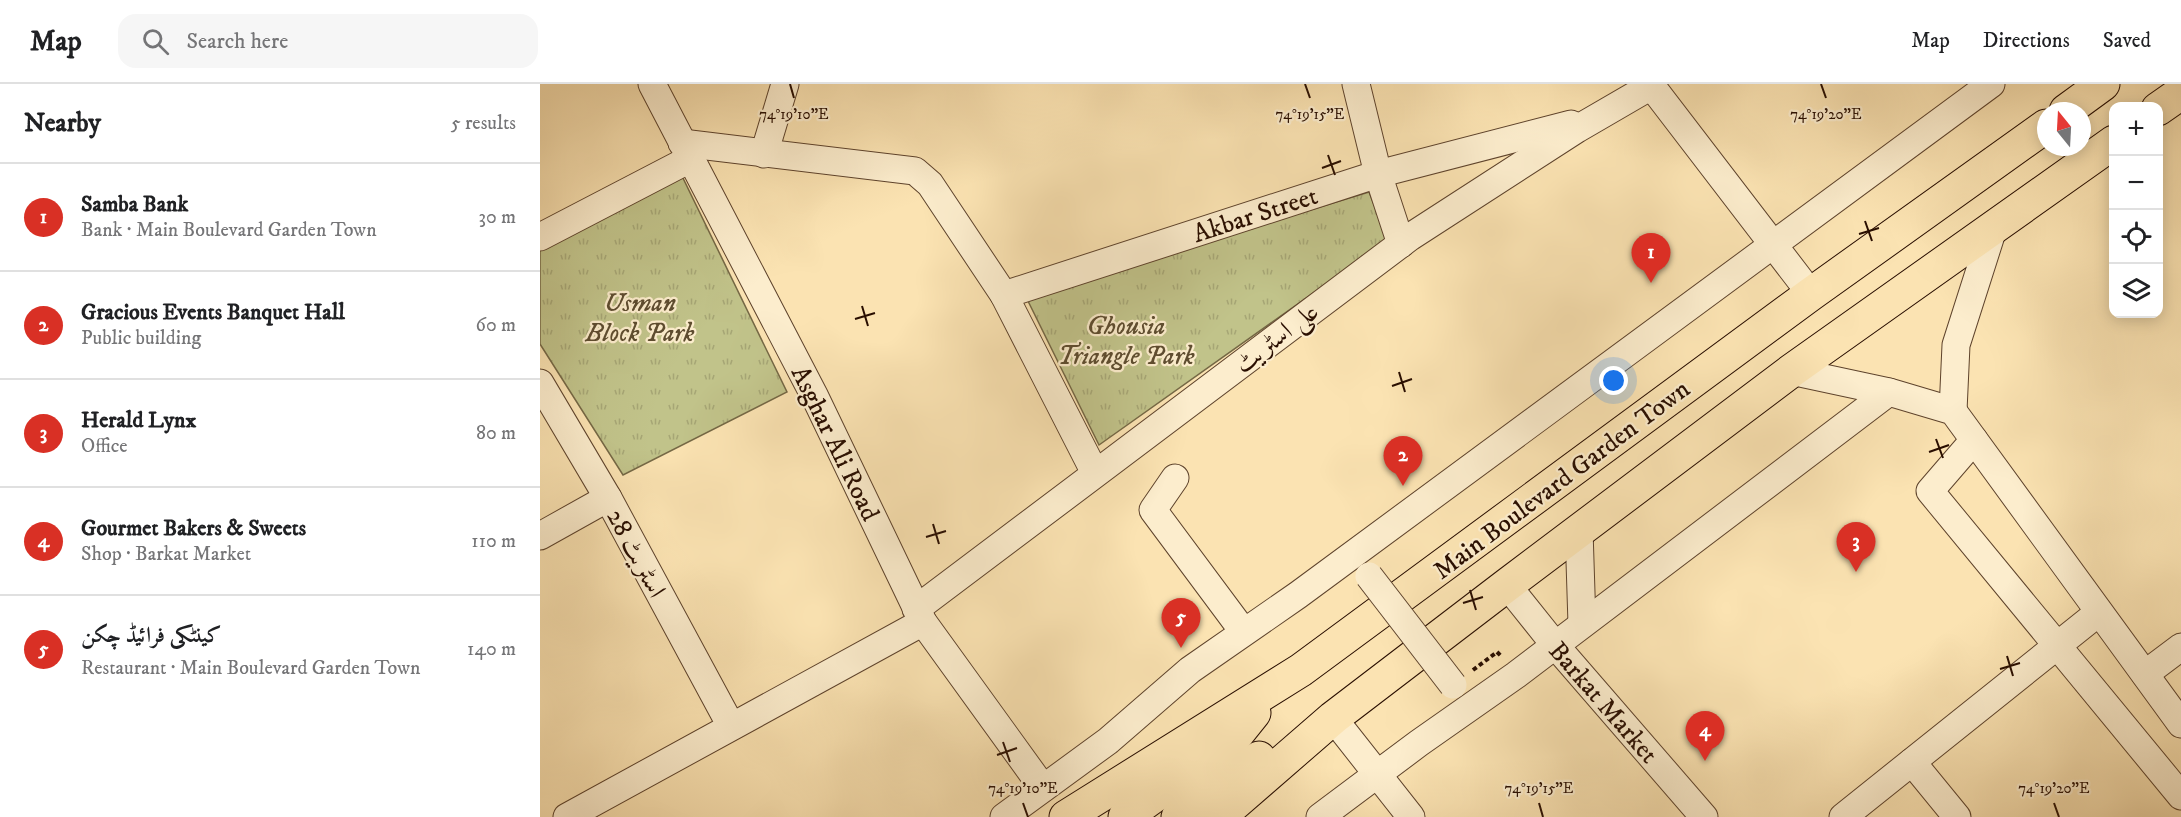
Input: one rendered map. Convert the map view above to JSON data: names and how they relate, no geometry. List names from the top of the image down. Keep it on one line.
{"streets":{"main road":["Main Boulevard Garden Town"],"street":["Akbar Street","علی اسٹریٹ","Asghar Ali Road","اسٹریٹ 28","Barkat Market"]},"crossings":[["Akbar Street","علی اسٹریٹ"],["علی اسٹریٹ","Asghar Ali Road"],["علی اسٹریٹ","اسٹریٹ 28"],["Main Boulevard Garden Town","Barkat Market"]],"parks":["Usman Block Park","Ghousia Triangle Park"],"north":"top","page":{"header":"Map","search":"Search here","nav":["Map","Directions","Saved"],"heading":["Nearby","5 results"],"map_buttons":["+","−"],"list":[{"mark":"1","name":"Samba Bank","note":"Bank · Main Boulevard Garden Town","value":"30 m"},{"mark":"2","name":"Gracious Events Banquet Hall","note":"Public building","value":"60 m"},{"mark":"3","name":"Herald Lynx","note":"Office","value":"80 m"},{"mark":"4","name":"Gourmet Bakers & Sweets","note":"Shop · Barkat Market","value":"110 m"},{"mark":"5","name":"کینٹکی فرائیڈ چکن","note":"Restaurant · Main Boulevard Garden Town","value":"140 m"}],"pins":["1","2","3","5","4"]},"coordinates":["74°19'10\"E","74°19'15\"E","74°19'20\"E"]}
